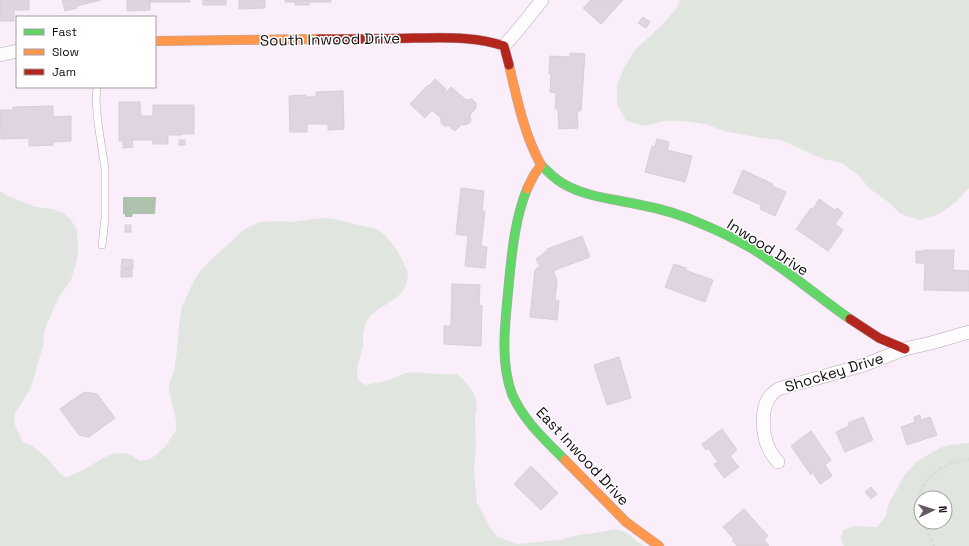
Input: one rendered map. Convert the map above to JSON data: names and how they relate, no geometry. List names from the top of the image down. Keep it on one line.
{"streets":{"street":["South Inwood Drive","Inwood Drive","Shockey Drive","East Inwood Drive"]},"crossings":[["Inwood Drive","Shockey Drive"],["Inwood Drive","East Inwood Drive"]],"legend":["Fast","Slow","Jam"],"north":"right"}
